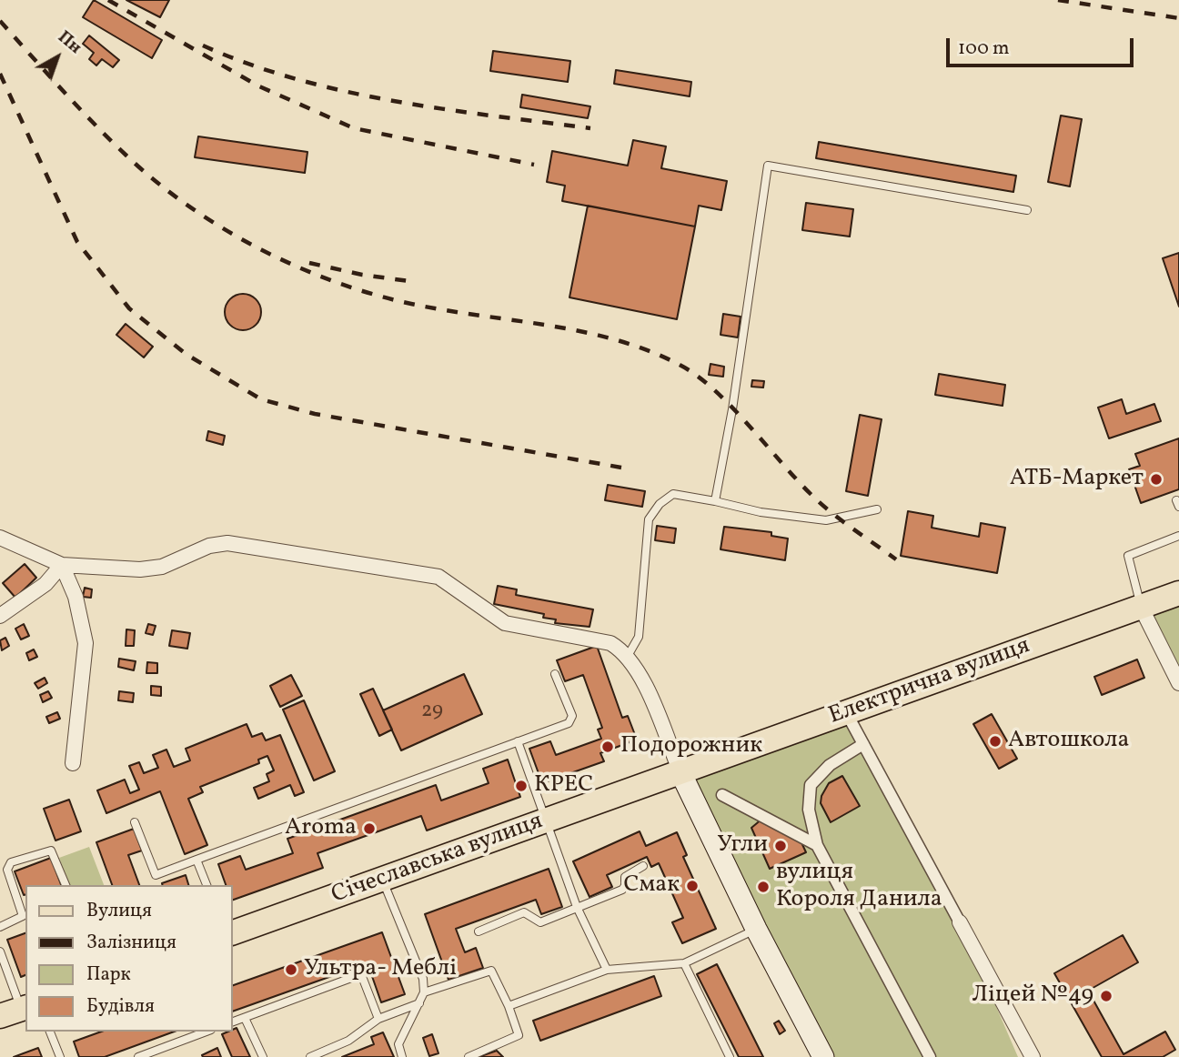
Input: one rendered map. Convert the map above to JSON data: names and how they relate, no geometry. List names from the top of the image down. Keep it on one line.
{"streets":{"main road":["Електрична вулиця","Січеславська вулиця"]},"crossings":[["Електрична вулиця","Січеславська вулиця"]],"places":["АТБ-Маркет","Автошкола","Подорожник","КРЕС","Aroma","Угли","Смак","вулиця Короля Данила","Ультра- Меблі","Ліцей №49"],"house_numbers":["29"],"legend":["Вулиця","Залізниця","Парк","Будівля"],"scale_bar":"100 m","north":"top right"}
